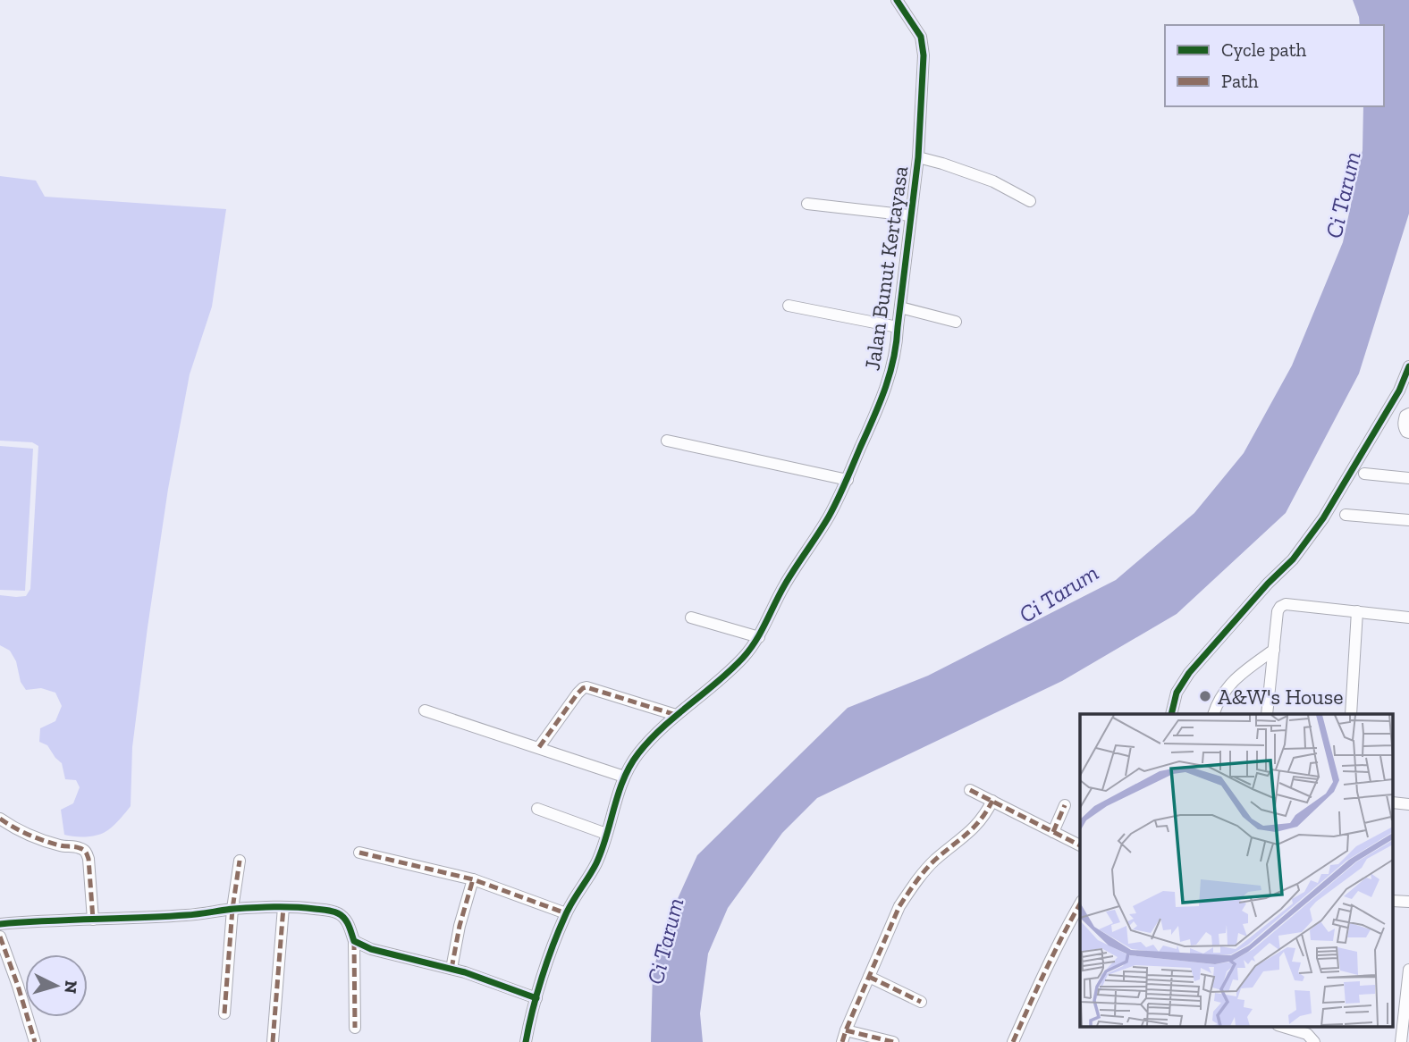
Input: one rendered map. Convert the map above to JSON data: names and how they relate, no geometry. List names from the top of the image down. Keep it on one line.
{"streets":{"street":["Jalan Bunut Kertayasa"]},"water":["Ci Tarum"],"places":["A&W's House"],"legend":["Cycle path","Path"],"north":"right"}
